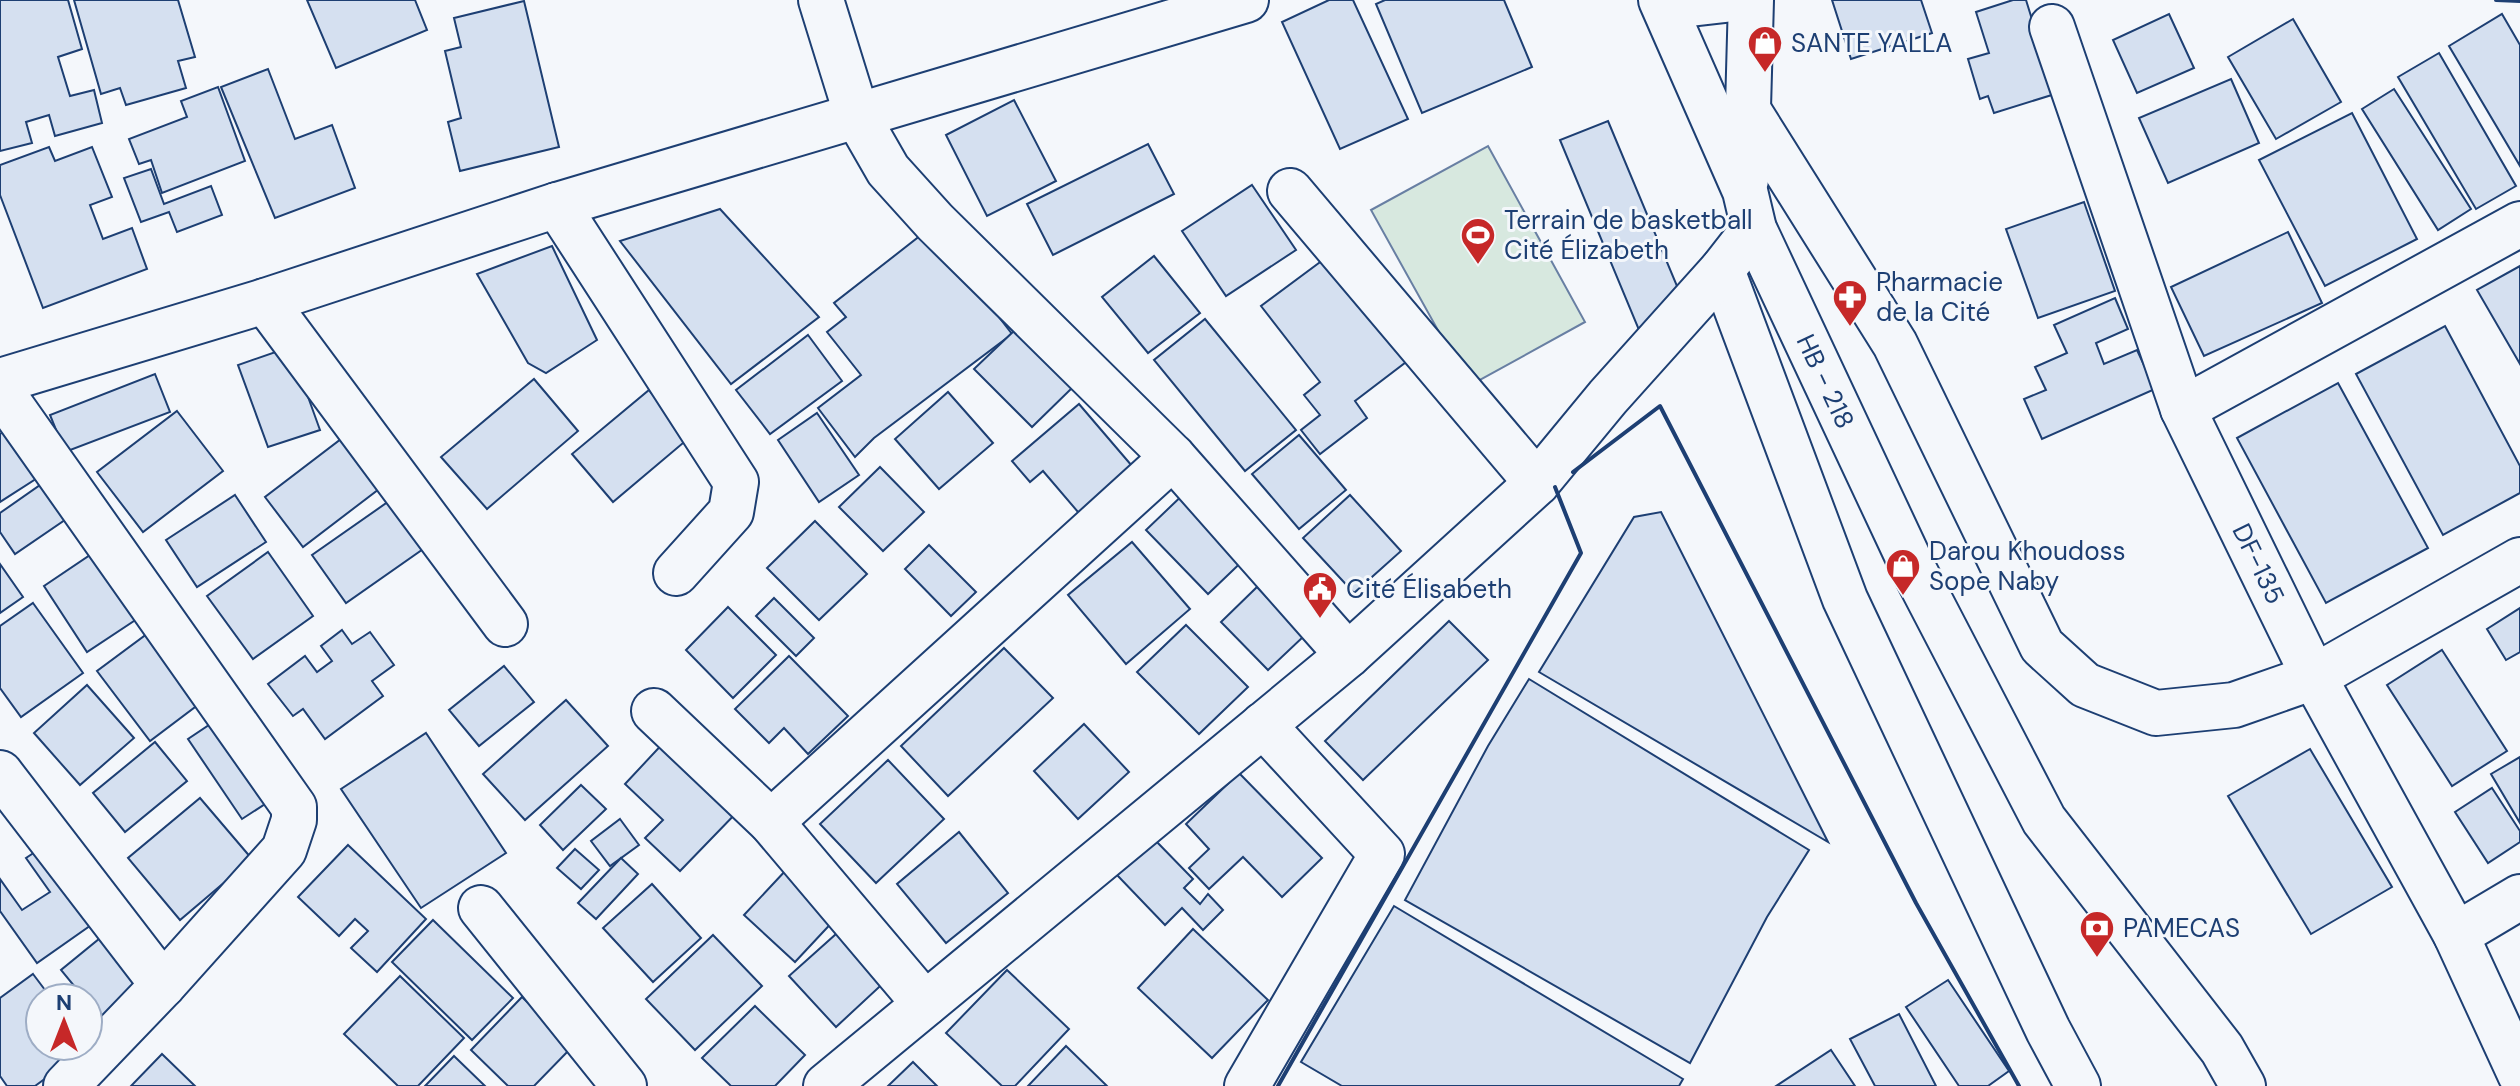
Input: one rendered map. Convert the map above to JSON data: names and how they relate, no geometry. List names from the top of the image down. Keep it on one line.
{"streets":{"street":["HB - 218","DF-135"]},"places":{"shop":["SANTE YALLA","Darou Khoudoss Sope Naby"],"sports":["Terrain de basketball Cité Élizabeth"],"pharmacy":["Pharmacie de la Cité"],"public building":["Cité Élisabeth"],"bank":["PAMECAS"]},"north":"top"}
